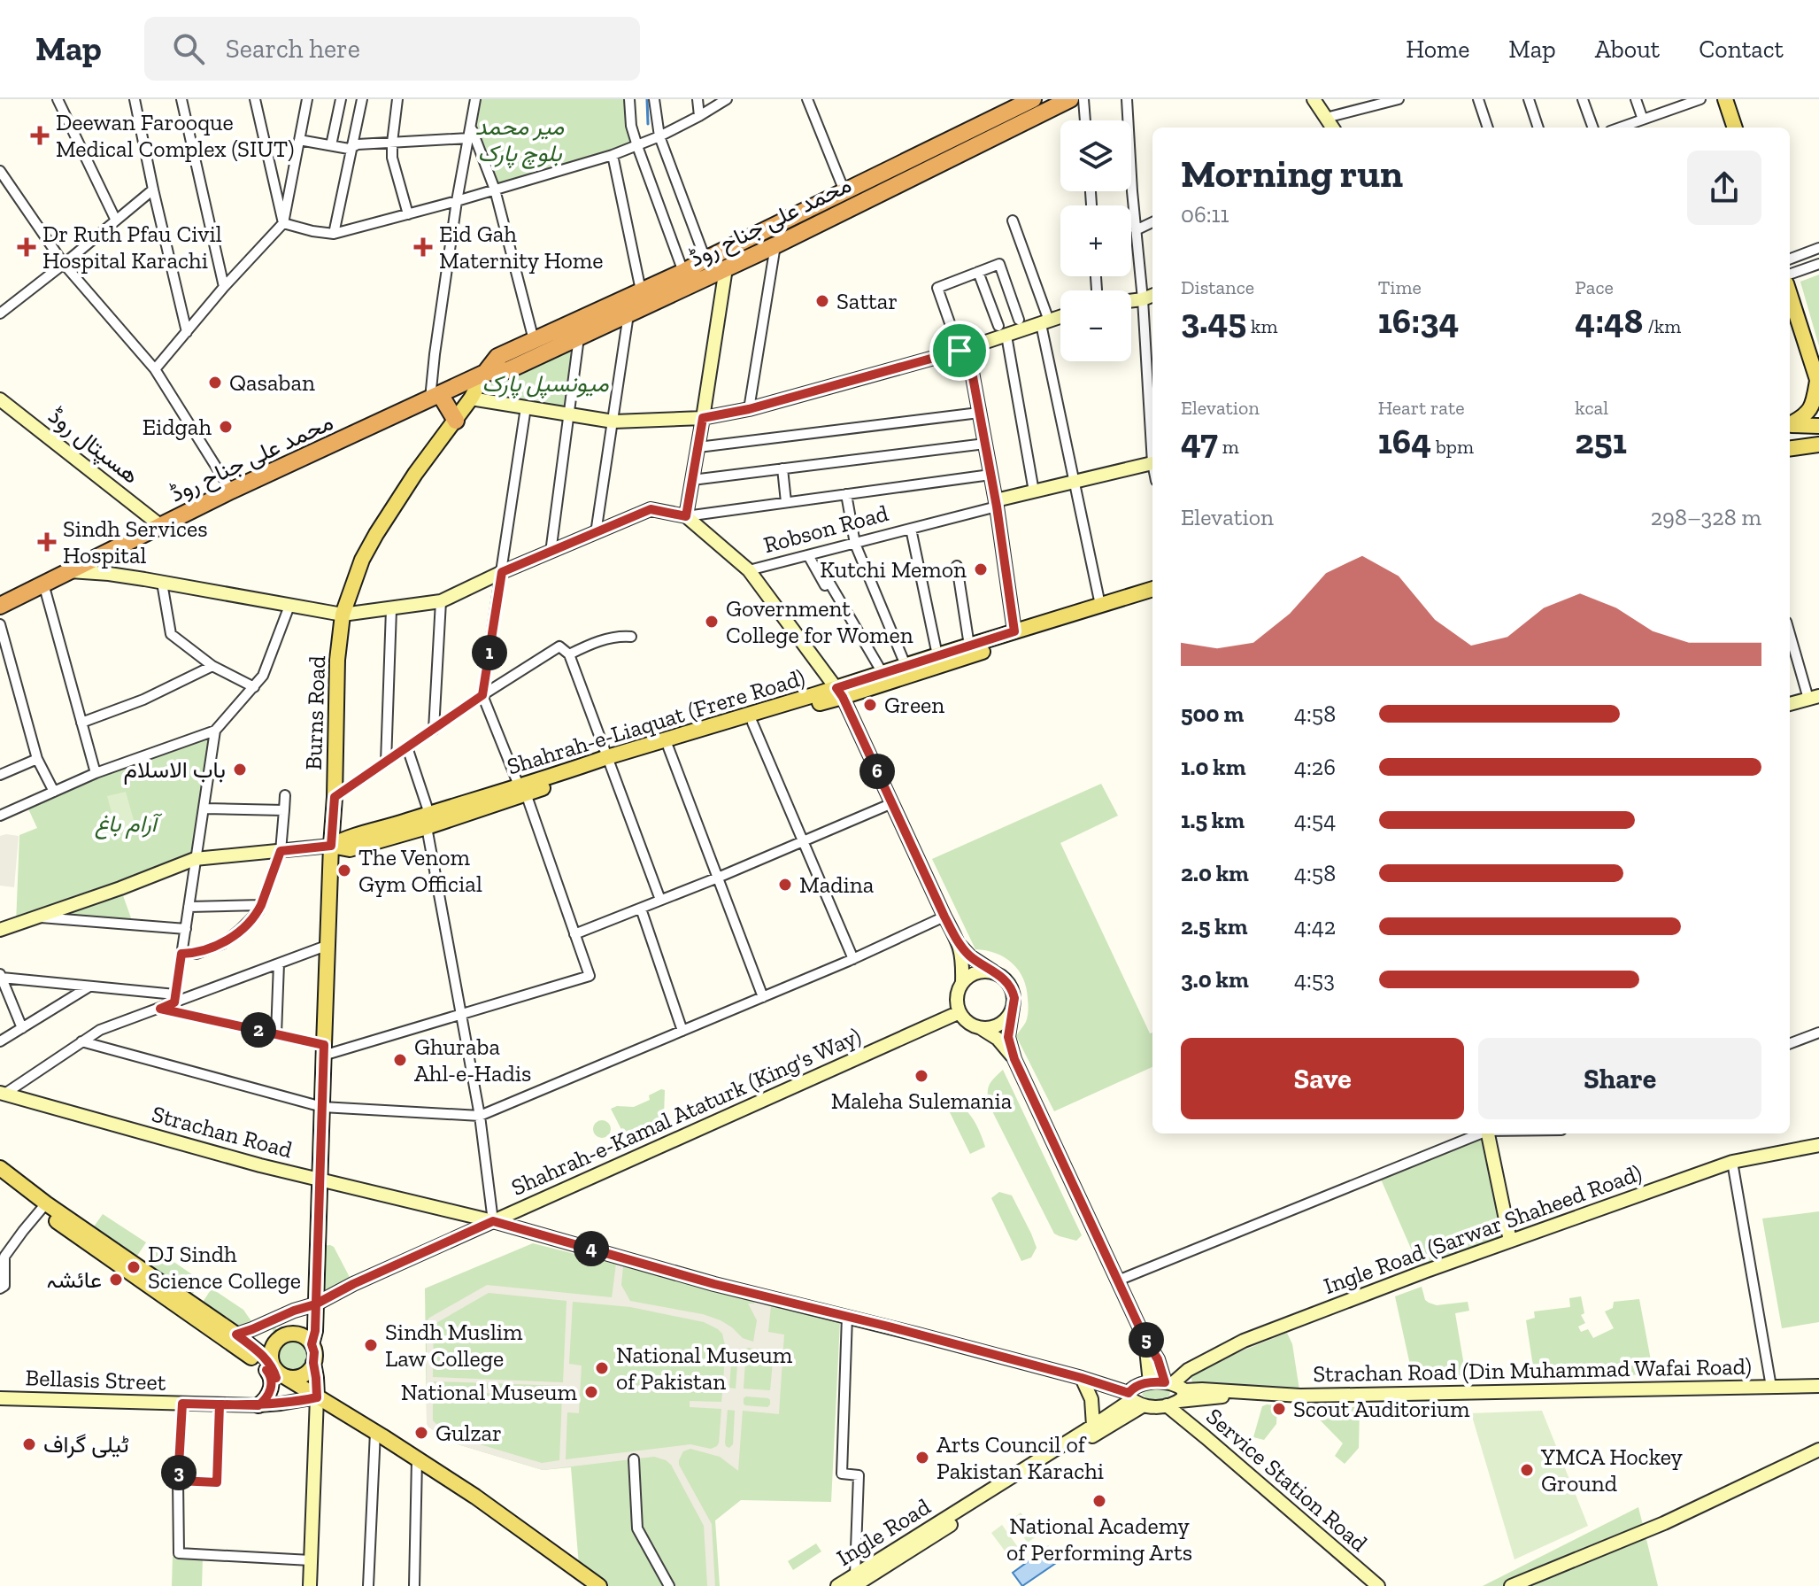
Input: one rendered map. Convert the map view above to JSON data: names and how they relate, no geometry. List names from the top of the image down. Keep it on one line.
{"streets":{"highway":["محمد علی جناح روڈ"],"main road":["ھسپتال روڈ","Robson Road","Burns Road","Shahrah-e-Liaquat (Frere Road)","Shahrah-e-Kamal Ataturk (King's Way)","Strachan Road","Ingle Road (Sarwar Shaheed Road)","Strachan Road (Din Muhammad Wafai Road)","Bellasis Street","Service Station Road","Ingle Road"]},"crossings":[["محمد علی جناح روڈ","ھسپتال روڈ"],["محمد علی جناح روڈ","Robson Road"],["محمد علی جناح روڈ","Burns Road"],["Robson Road","Burns Road"],["Burns Road","Shahrah-e-Liaquat (Frere Road)"],["Burns Road","Shahrah-e-Kamal Ataturk (King's Way)"],["Burns Road","Strachan Road"],["Shahrah-e-Kamal Ataturk (King's Way)","Strachan Road"],["Strachan Road","Ingle Road"],["Ingle Road (Sarwar Shaheed Road)","Strachan Road (Din Muhammad Wafai Road)"],["Ingle Road (Sarwar Shaheed Road)","Service Station Road"],["Strachan Road (Din Muhammad Wafai Road)","Service Station Road"]],"parks":["میر محمد بلوچ پارک","میونسپل پارک","آرام باغ"],"places":{"health":["Deewan Farooque Medical Complex (SIUT)","Dr Ruth Pfau Civil Hospital Karachi","Eid Gah Maternity Home","Sindh Services Hospital"],"other":["Sattar","Qasaban","Eidgah","Kutchi Memon","Government College for Women","Green","باب الاسلام","The Venom Gym Official","Madina","Ghuraba Ahl-e-Hadis","Maleha Sulemania","DJ Sindh Science College","عائشہ","Sindh Muslim Law College","National Museum of Pakistan","National Museum","Scout Auditorium","Gulzar","ٹیلی گراف","Arts Council of Pakistan Karachi","YMCA Hockey Ground","National Academy of Performing Arts"]},"page":{"header":"Map","search":"Search here","nav":["Home","Map","About","Contact"],"map_buttons":["+","−"],"heading":["Morning run","06:11"],"stats":[["Distance","3.45 km"],["Time","16:34"],["Pace","4:48 /km"],["Elevation","47 m"],["Heart rate","164 bpm"],["kcal","251"]],"chart":["Elevation","298–328 m"],"pins":["1","6","2","4","5","3"],"list":[{"name":"500 m","note":"4:58"},{"name":"1.0 km","note":"4:26"},{"name":"1.5 km","note":"4:54"},{"name":"2.0 km","note":"4:58"},{"name":"2.5 km","note":"4:42"},{"name":"3.0 km","note":"4:53"}],"buttons":["Save","Share"]}}
